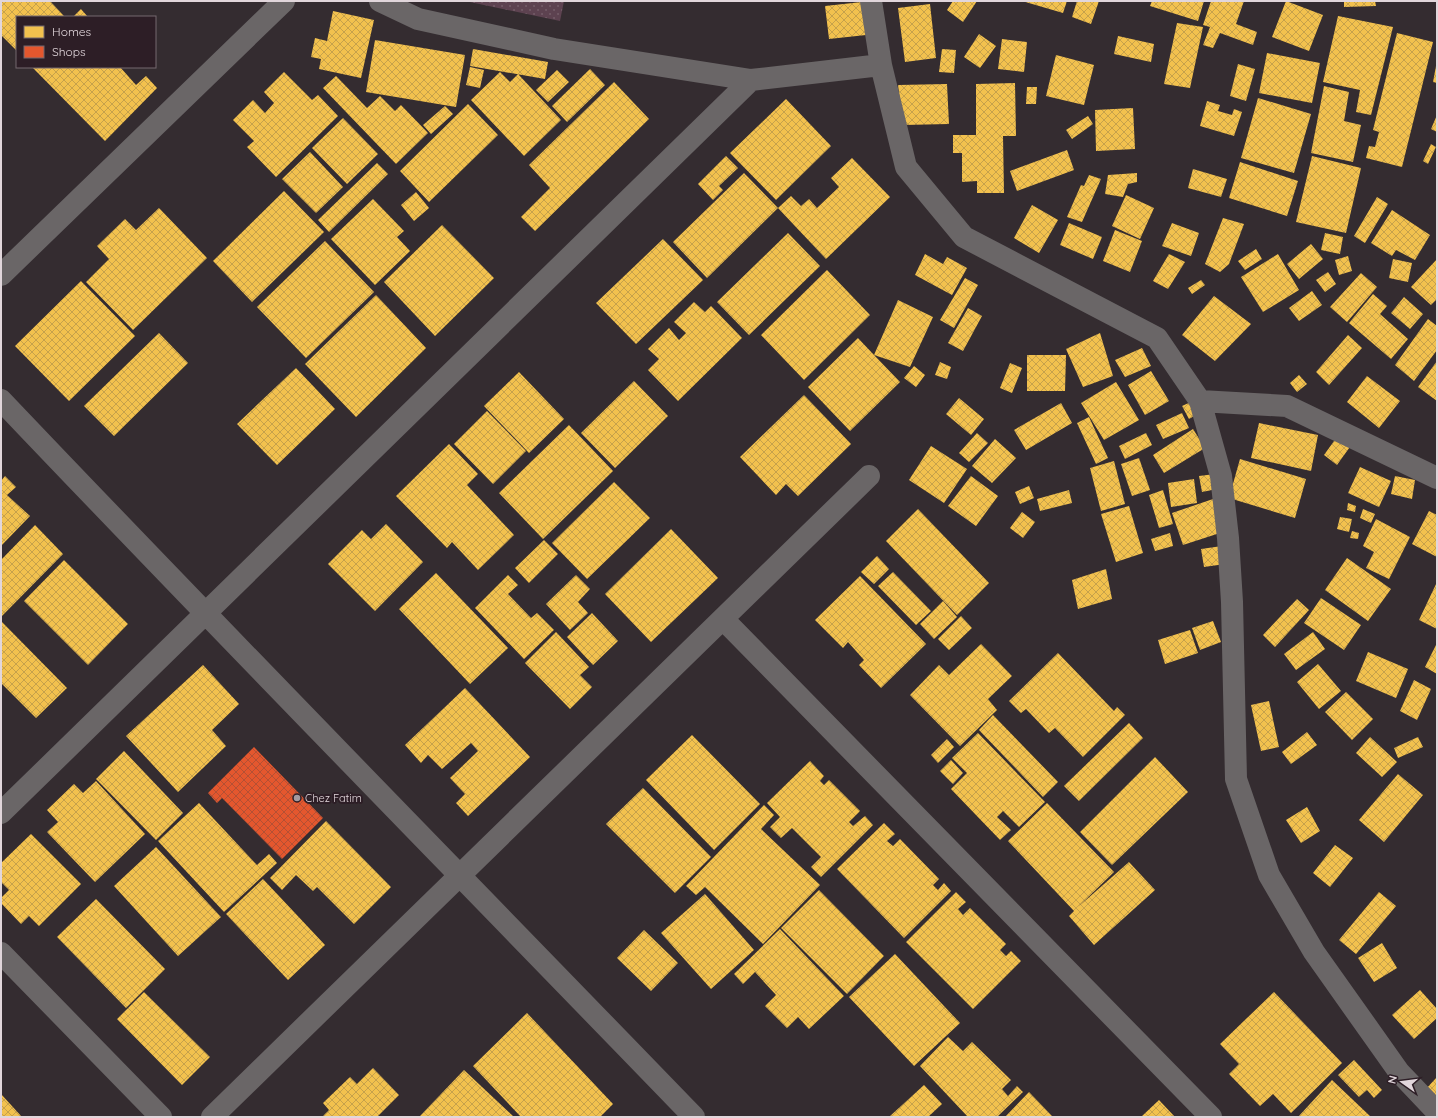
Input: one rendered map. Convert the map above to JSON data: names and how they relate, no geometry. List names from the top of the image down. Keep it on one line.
{"places":["Chez Fatim"],"legend":["Homes","Shops"],"north":"left"}
